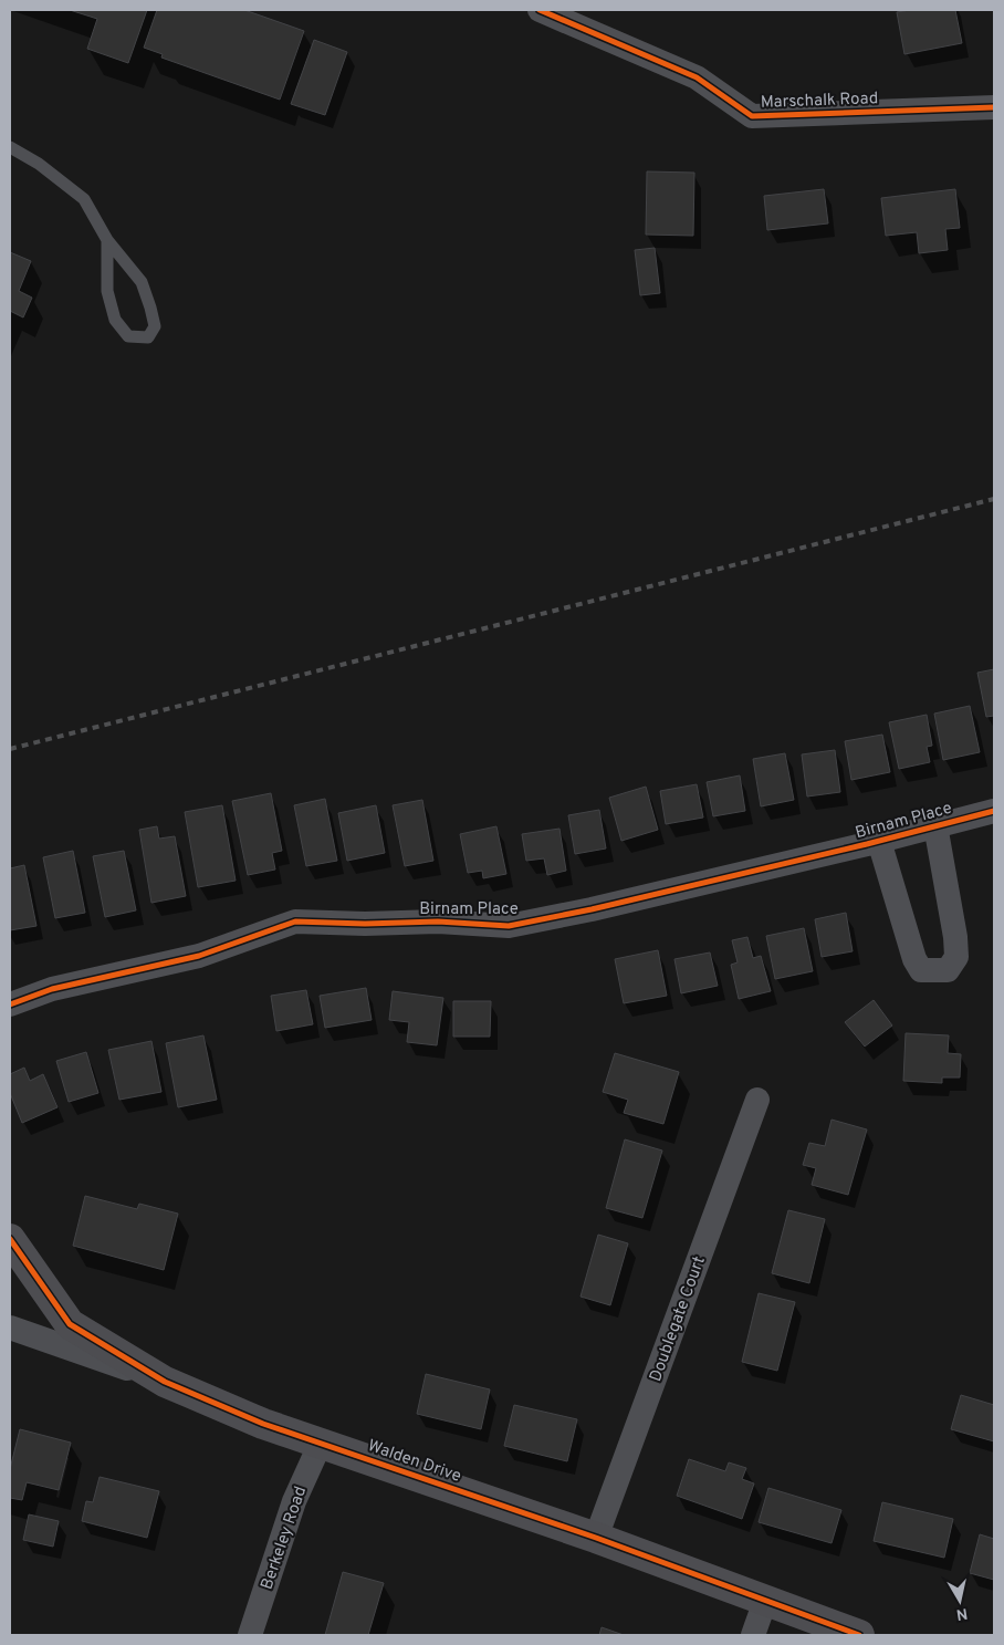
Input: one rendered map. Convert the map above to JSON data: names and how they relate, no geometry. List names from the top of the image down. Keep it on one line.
{"streets":{"street":["Marschalk Road","Birnam Place","Doublegate Court","Walden Drive","Berkeley Road"]},"crossings":[["Doublegate Court","Walden Drive"],["Walden Drive","Berkeley Road"]],"north":"bottom"}
